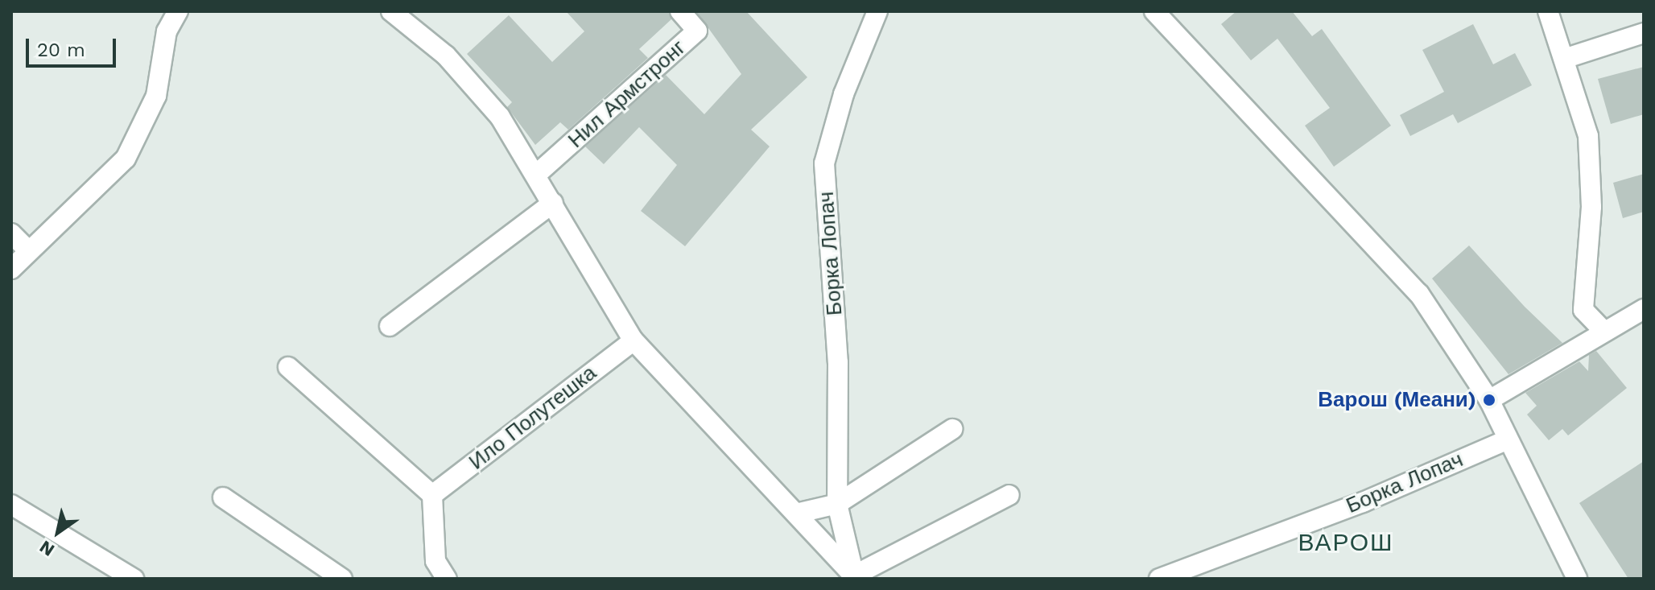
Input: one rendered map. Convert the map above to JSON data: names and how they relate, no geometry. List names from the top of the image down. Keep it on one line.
{"streets":{"street":["Нил Армстронг","Борка Лопач","Ило Полутешка"]},"districts":["ВАРОШ"],"places":["Варош (Меани)"],"scale_bar":"20 m","north":"bottom left"}
